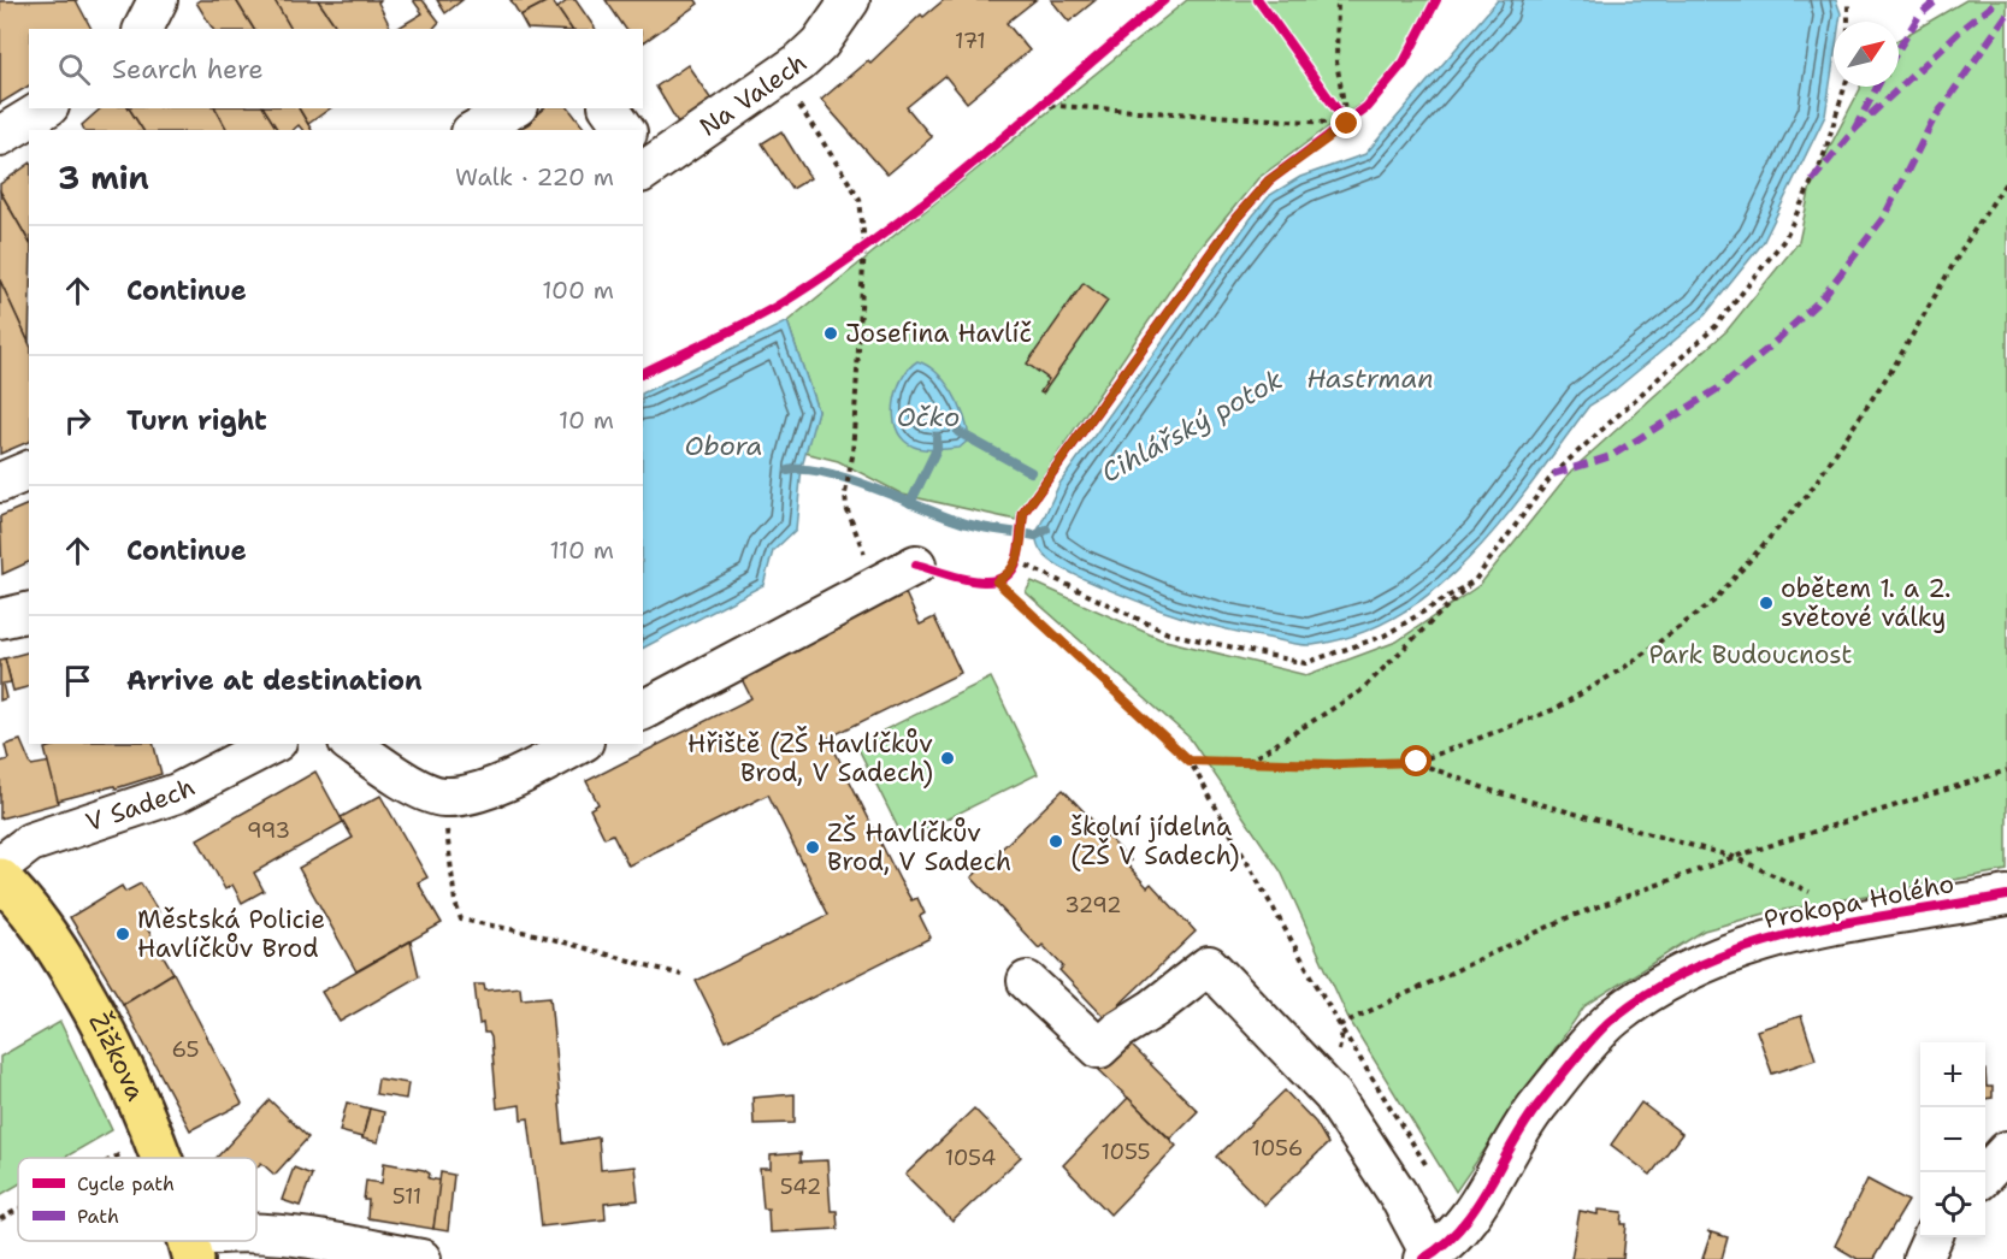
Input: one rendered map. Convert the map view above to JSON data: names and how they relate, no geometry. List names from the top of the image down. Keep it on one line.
{"streets":{"main road":["Žižkova"],"street":["Na Valech","V Sadech","Prokopa Holého"]},"water":["Hastrman","Očko","Cihlářský potok","Obora"],"parks":["Park Budoucnost"],"places":["Josefina Havlíč","obětem 1. a 2. světové války","Hřiště (ZŠ Havlíčkův Brod, V Sadech)","školní jídelna (ZŠ V Sadech)","ZŠ Havlíčkův Brod, V Sadech","Městská Policie Havlíčkův Brod"],"house_numbers":["171","993","3292","65","1056","1055","1054","542","511"],"legend":["Cycle path","Path"],"north":"top right","page":{"search":"Search here","heading":["3 min","Walk · 220 m"],"list":[["Continue","100 m"],["Turn right","10 m"],["Continue","110 m"],"Arrive at destination"],"map_buttons":["+","−"]}}
